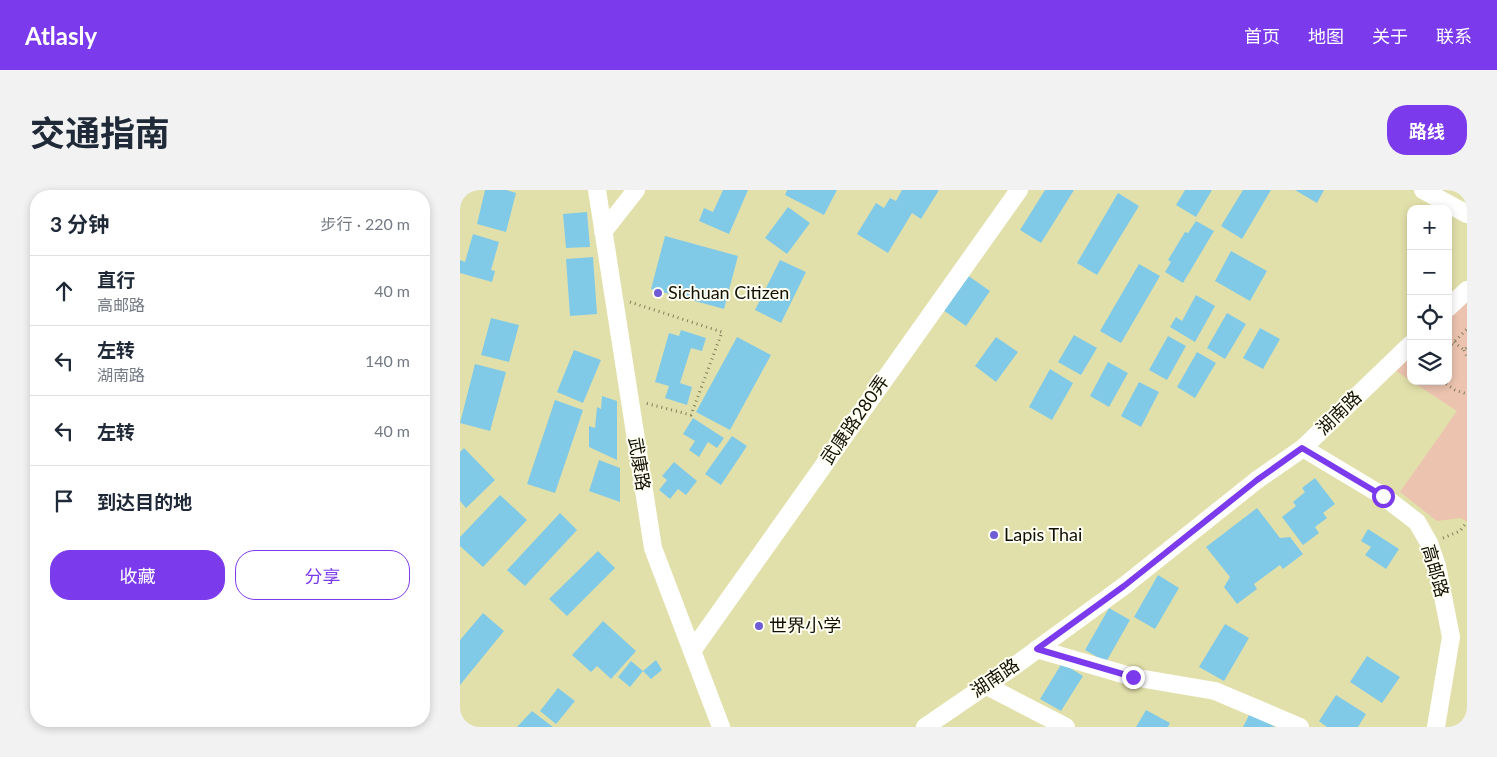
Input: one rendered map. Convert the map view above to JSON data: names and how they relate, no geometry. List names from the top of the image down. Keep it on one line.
{"streets":{"street":["湖南路","武康路280弄","武康路","高邮路"]},"crossings":[["湖南路","高邮路"],["武康路280弄","武康路"]],"places":["Sichuan Citizen","Lapis Thai","世界小学"],"page":{"header":"Atlasly","nav":["首页","地图","关于","联系"],"title":"交通指南","buttons":["路线",["收藏","分享"]],"heading":["3 分钟","步行 · 220 m"],"map_buttons":["+","−"],"list":[["直行","高邮路","40 m"],["左转","湖南路","140 m"],["左转","40 m"],"到达目的地"]}}
